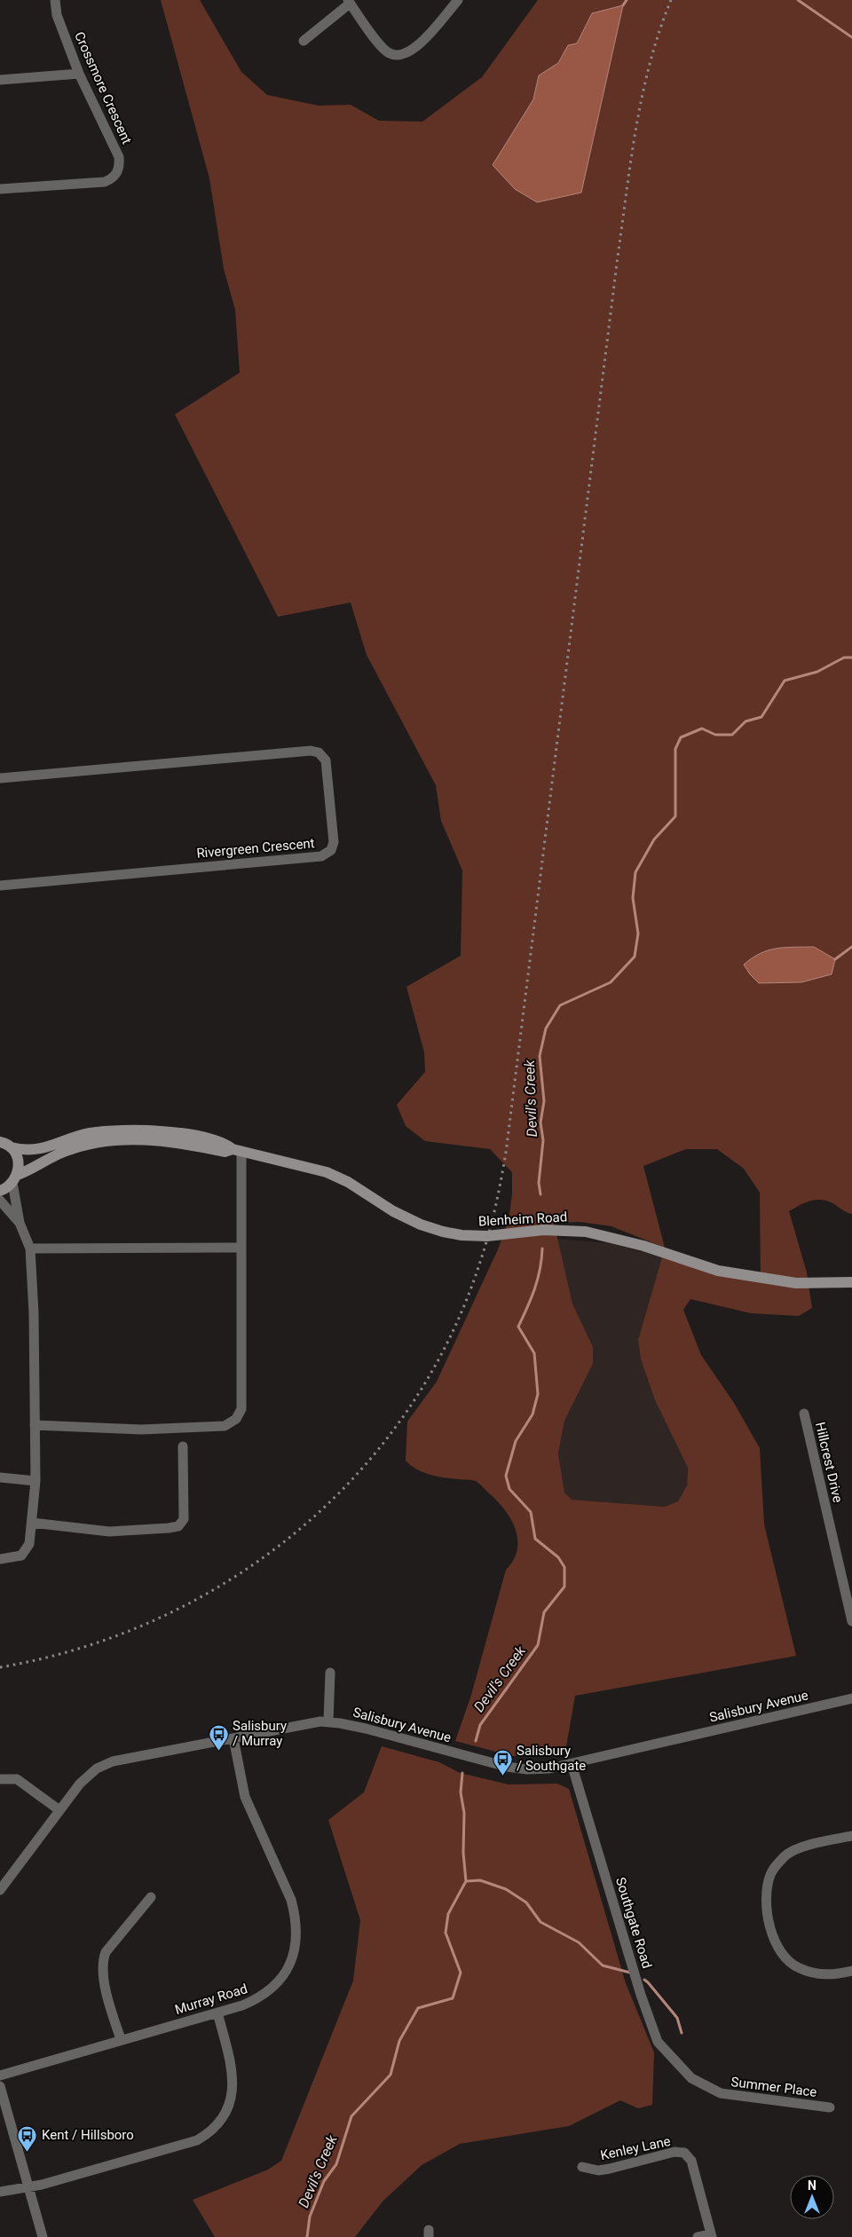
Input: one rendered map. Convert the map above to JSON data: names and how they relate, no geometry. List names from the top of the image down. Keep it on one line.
{"streets":{"main road":["Blenheim Road"],"street":["Crossmore Crescent","Rivergreen Crescent","Hillcrest Drive","Salisbury Avenue","Southgate Road","Murray Road","Summer Place","Kenley Lane"]},"crossings":[["Salisbury Avenue","Southgate Road"],["Salisbury Avenue","Murray Road"],["Southgate Road","Summer Place"]],"water":["Devil's Creek"],"places":{"bus stop":["Salisbury / Murray","Salisbury / Southgate","Kent / Hillsboro"]},"north":"top"}
